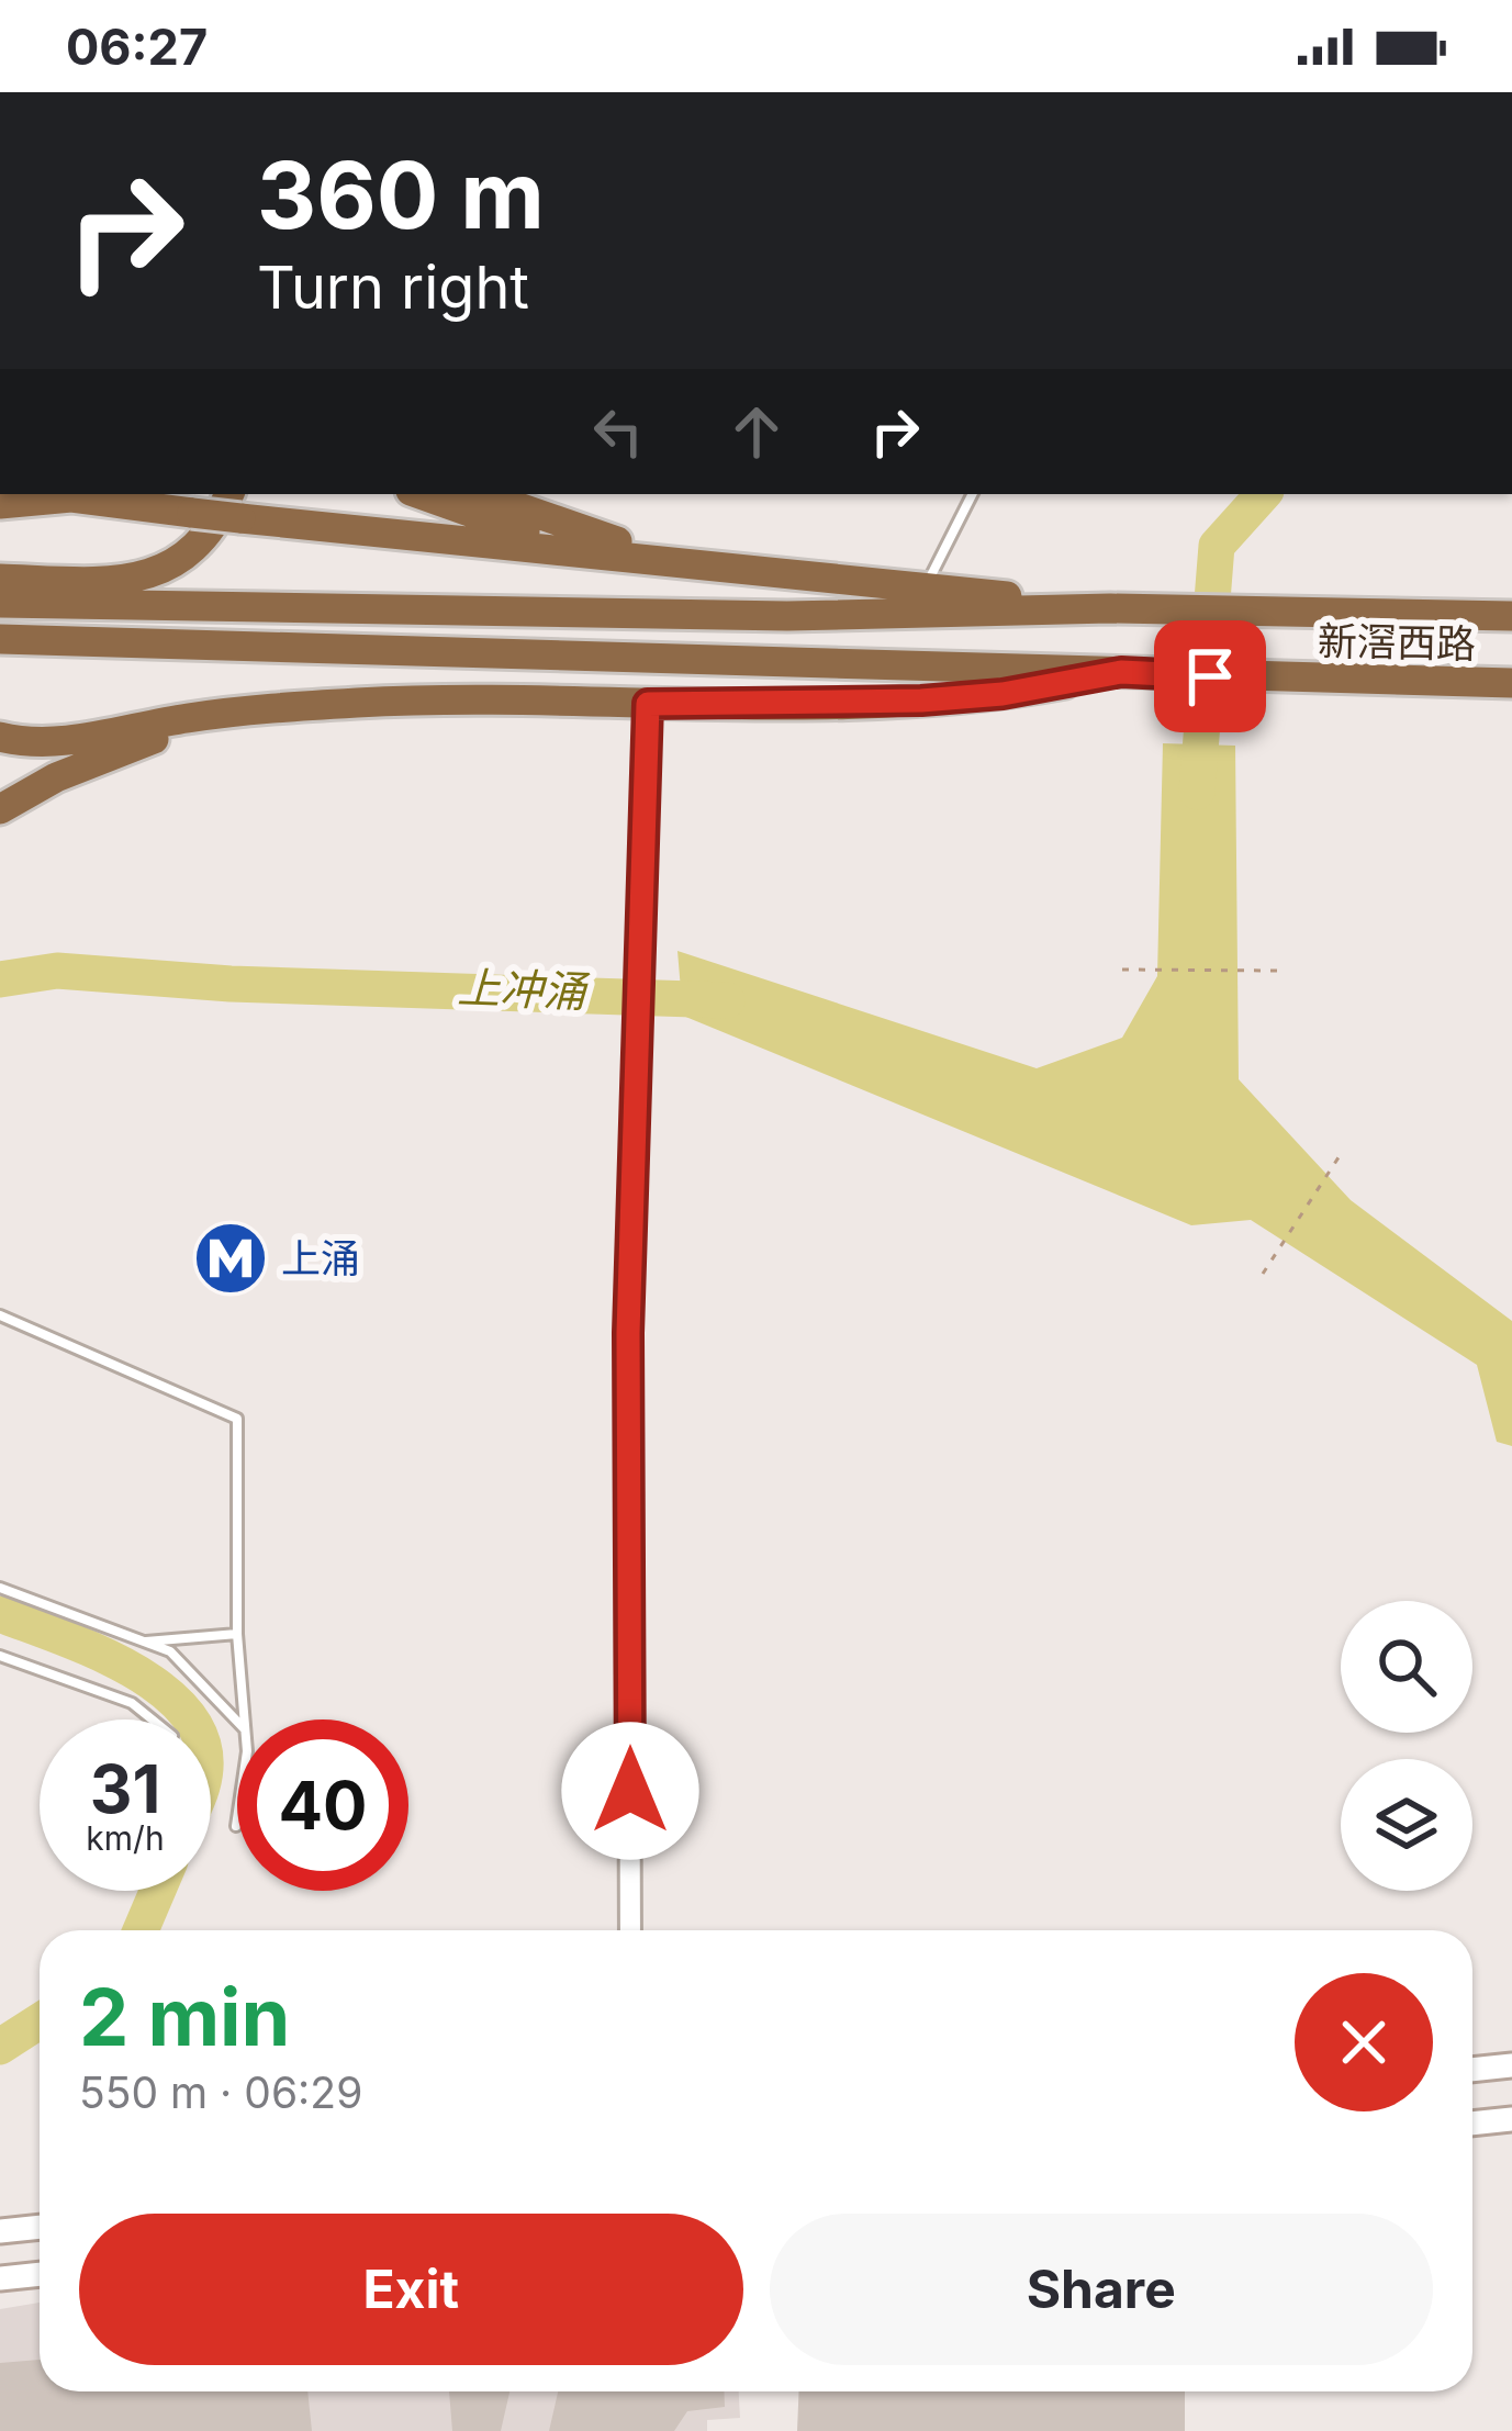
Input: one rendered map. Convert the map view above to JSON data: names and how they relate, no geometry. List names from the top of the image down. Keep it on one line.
{"streets":{"highway":["新滘西路"]},"water":["上冲涌"],"places":{"metro station":["上涌"]},"page":{"status":"06:27","turn":["360 m","Turn right"],"speed":"31 km/h","limit":"40","heading":["2 min","550 m · 06:29"],"buttons":["Exit","Share"]}}
